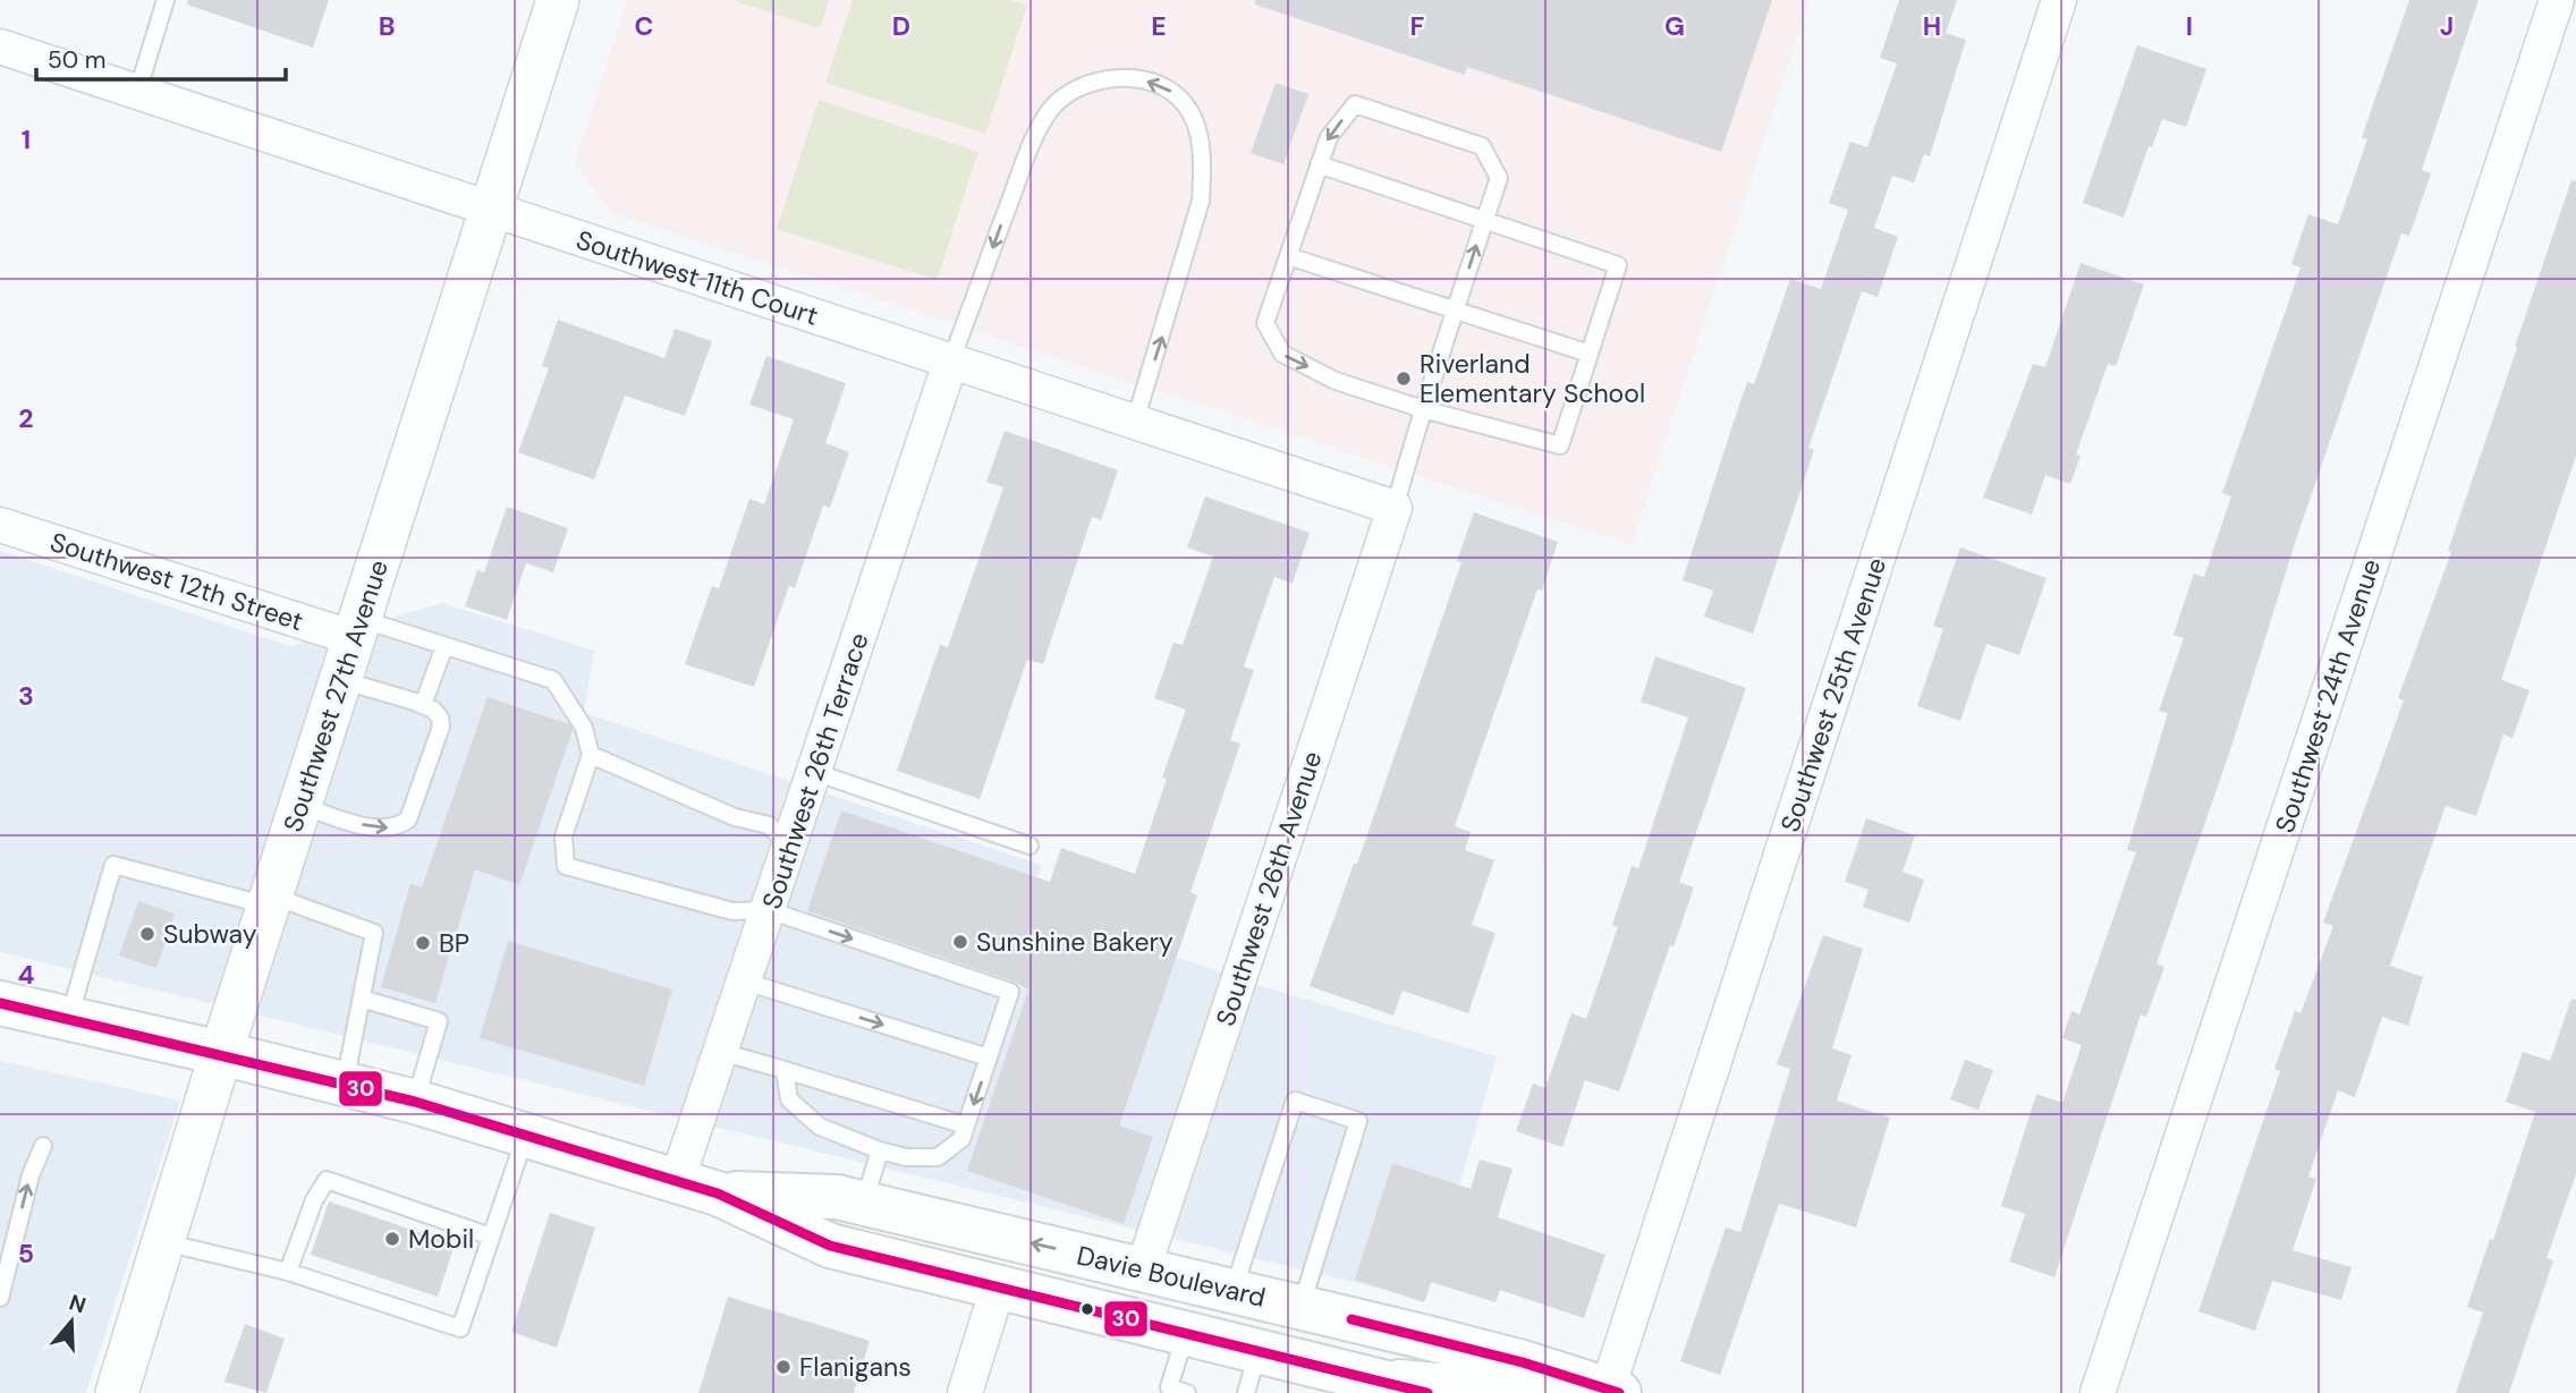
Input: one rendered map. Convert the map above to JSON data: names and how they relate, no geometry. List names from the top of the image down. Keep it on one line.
{"streets":{"main road":["Davie Boulevard"],"street":["Southwest 11th Court","Southwest 12th Street","Southwest 25th Avenue","Southwest 27th Avenue","Southwest 24th Avenue","Southwest 26th Terrace","Southwest 26th Avenue"]},"crossings":[["Southwest 11th Court","Southwest 27th Avenue"],["Southwest 11th Court","Southwest 26th Terrace"],["Southwest 11th Court","Southwest 26th Avenue"],["Southwest 12th Street","Southwest 27th Avenue"],["Southwest 25th Avenue","Davie Boulevard"],["Southwest 27th Avenue","Davie Boulevard"],["Southwest 26th Terrace","Davie Boulevard"],["Southwest 26th Avenue","Davie Boulevard"]],"places":["Riverland Elementary School","Subway","Sunshine Bakery","BP","Mobil","Flanigans"],"lines":["transit line 30"],"scale_bar":"50 m","north":"top","grid":{"columns":["B","C","D","E","F","G","H","I","J"],"rows":["1","2","3","4","5"]}}
